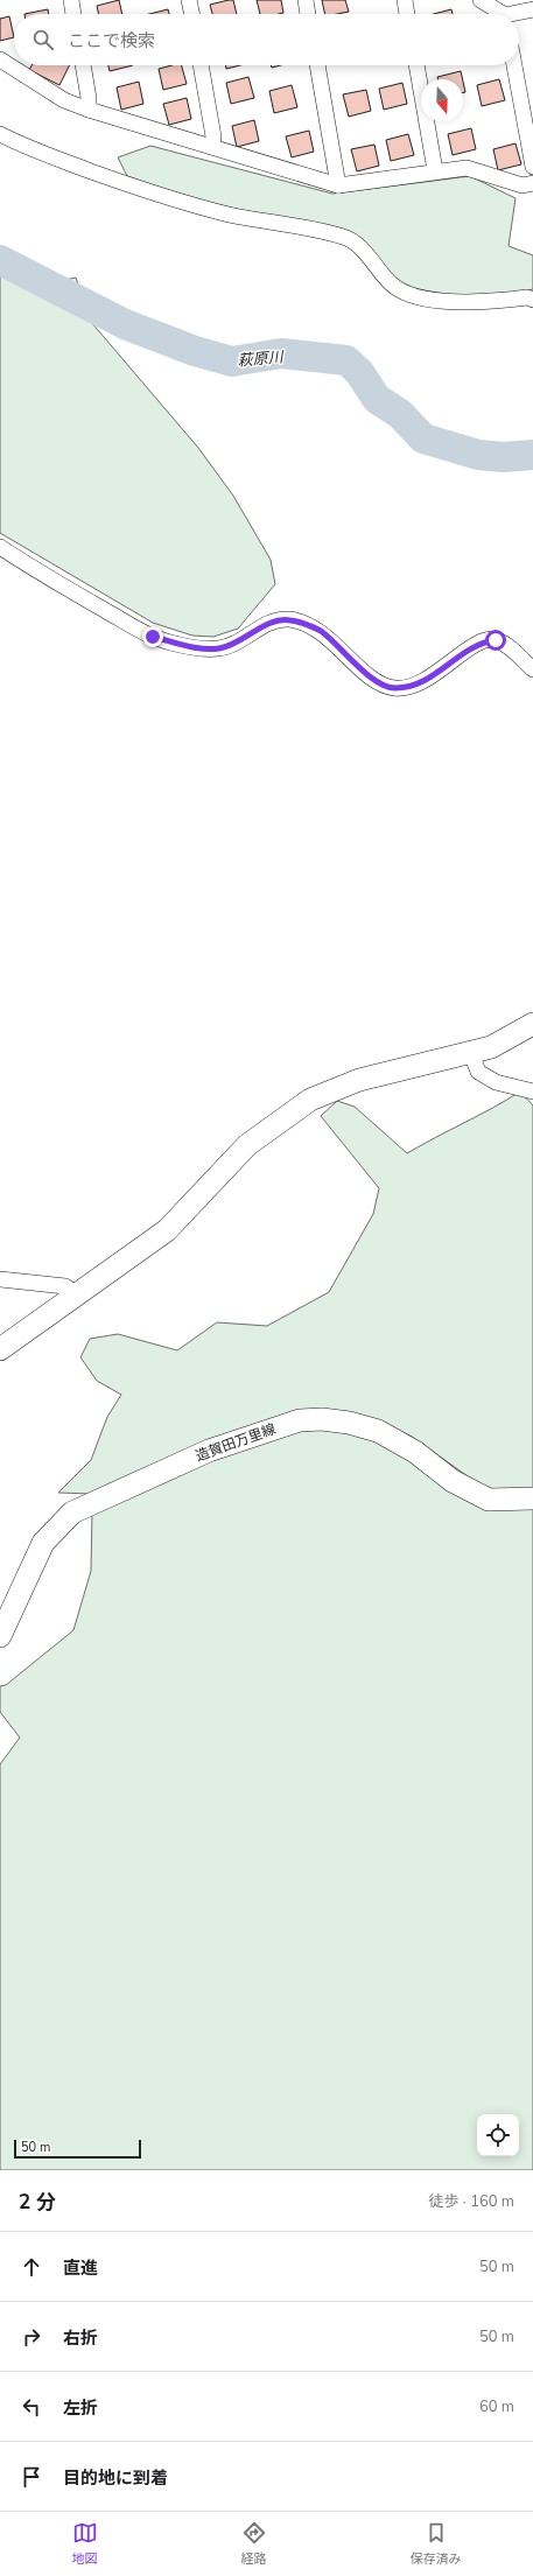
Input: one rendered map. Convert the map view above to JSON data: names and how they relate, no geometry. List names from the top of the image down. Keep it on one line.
{"streets":{"main road":["造賀田万里線"]},"water":["萩原川"],"scale_bar":"50 m","north":"bottom","page":{"search":"ここで検索","scale":"50 m","heading":["2 分","徒歩 · 160 m"],"list":[["直進","50 m"],["右折","50 m"],["左折","60 m"],"目的地に到着"],"nav":["地図","経路","保存済み"]}}
